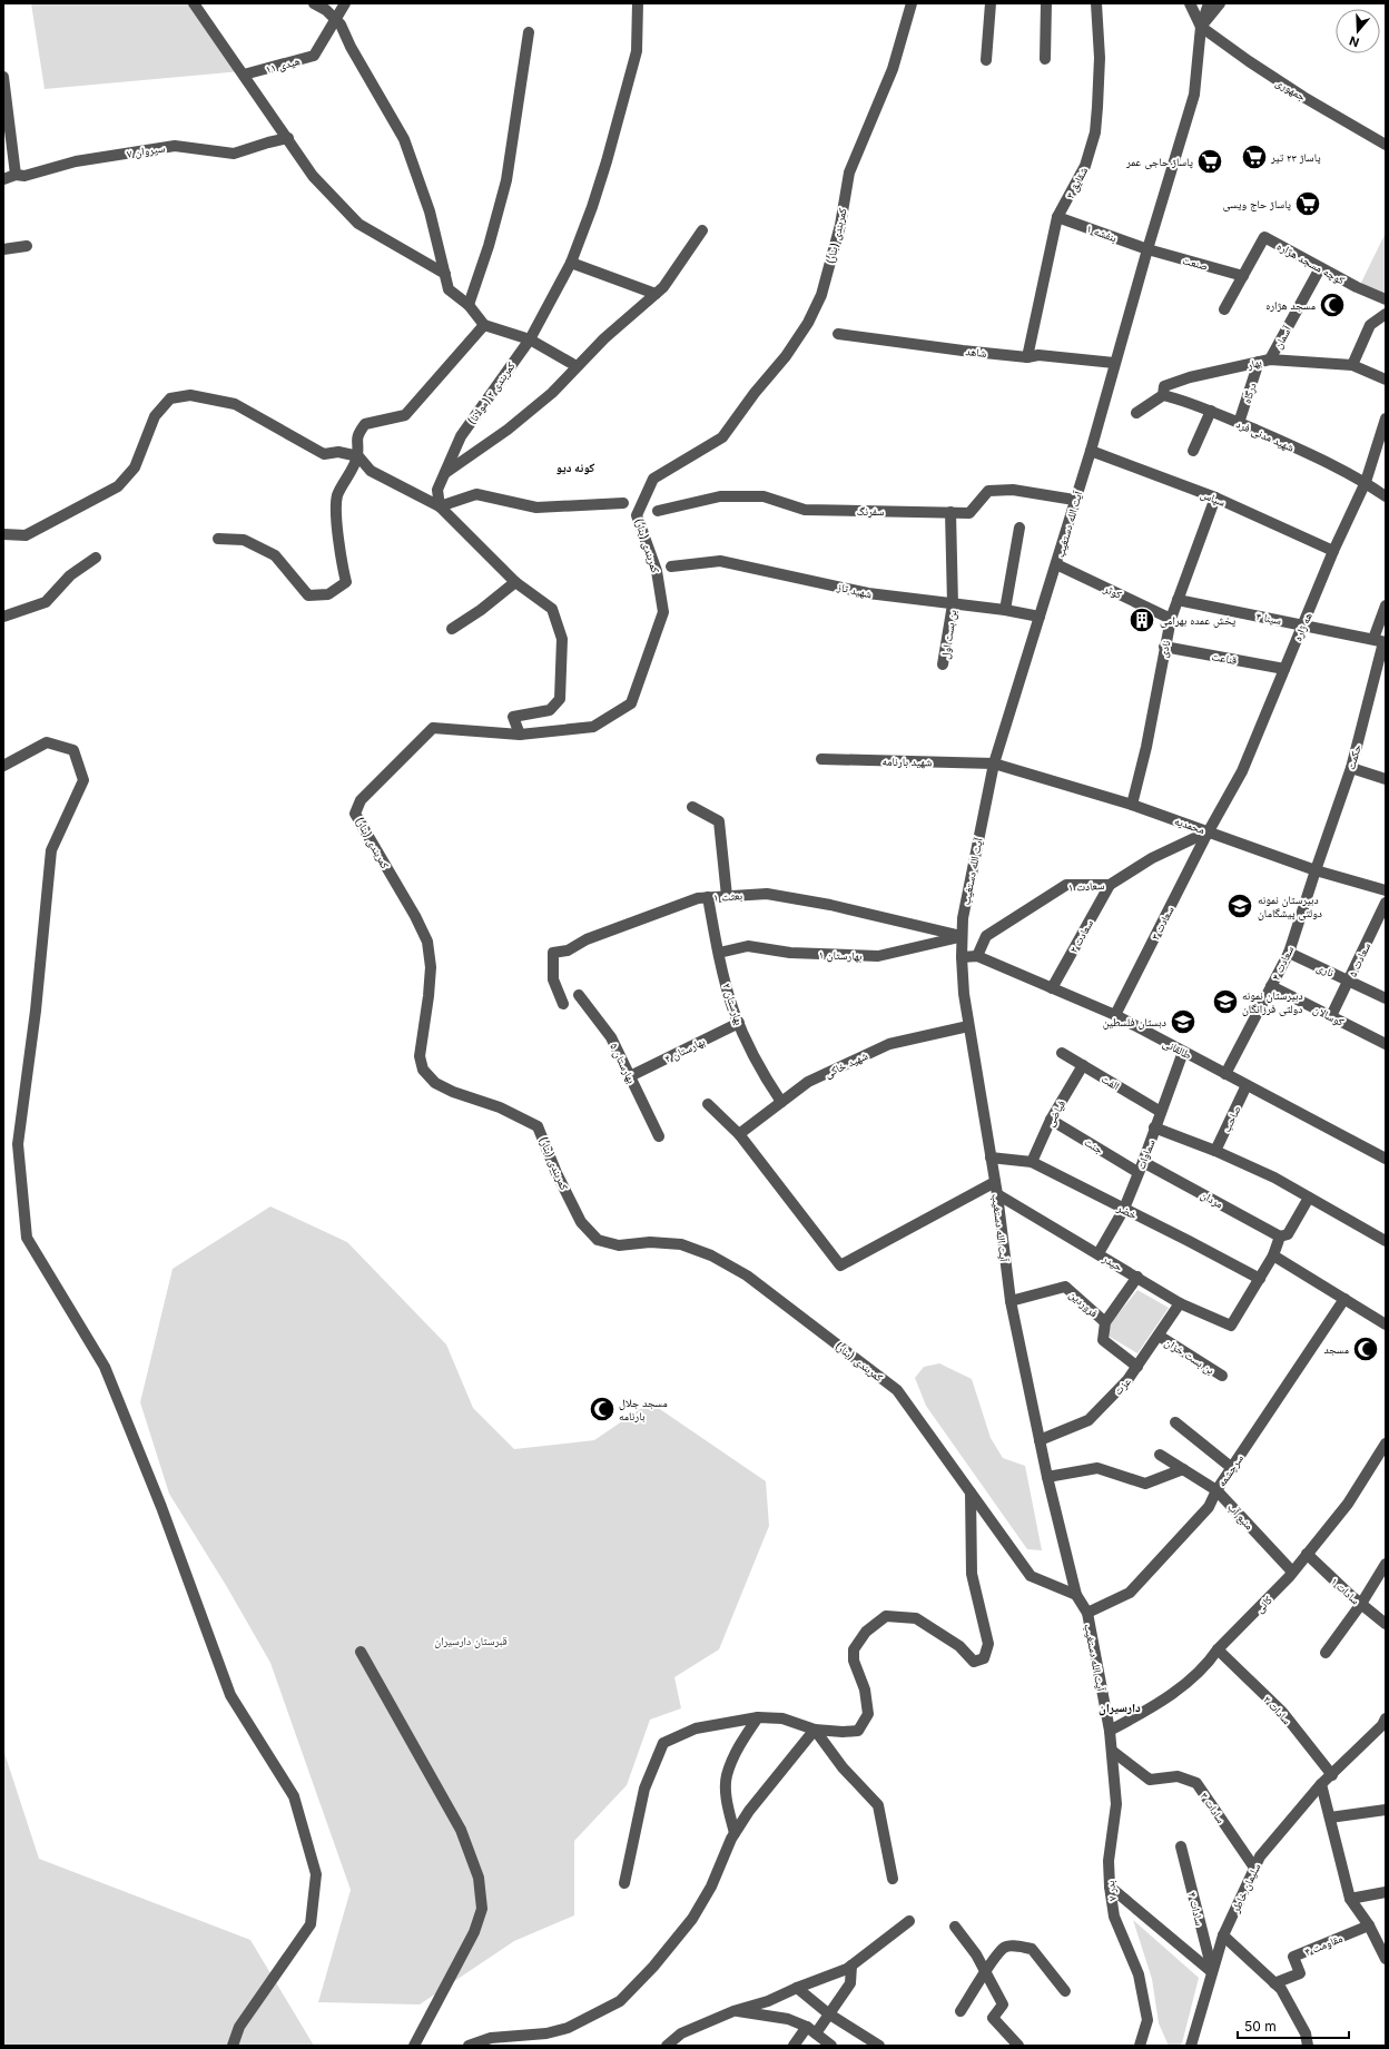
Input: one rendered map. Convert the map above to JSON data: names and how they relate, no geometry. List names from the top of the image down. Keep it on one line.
{"streets":{"street":["هیدی ۱۱","جمهوری","سیروان ۷","شقایق ۳","بنفشه ۱","کمربندی (بنار)","صنعت","کوچه مسجد هژاره","آسمان","شاهد","بهار","کمربندی ۲ (مولانا)","درگاه","شهید مدنی فرد","سپاس","سفرنگ","آیت الله دستغیب","شهید تاز","کوثر","سینا ۴","هه ژاره","بن بست اول","نادی","قناعت","حکمت","شهید بارنامه","محمدیه","سعادت ۱","بعثت ۱","سعادت ۳","سعادت ۲","بهارستان ۱","سعادت ۵","سعادت ۴","ناری","بهارستان ۲","کوسالان","طالقانی","بهارستان ۴","بهارستان ۵","شهید خاکی","الفت","فیاضی","صاحب","جنت","سماوات","مردان","خضر","حیدر","فروردین","بن بست خزان","عزت","سرچشمه","منبع آب","سادات ۱","کانی","سادات ۲","سادات ۳","سلیمان خاطر","بدر ۷","سادات ۴","مقاومت ۴"]},"crossings":[["جمهوری","آیت الله دستغیب"],["شقایق ۳","بنفشه ۱"],["شقایق ۳","شاهد"],["بنفشه ۱","صنعت"],["بنفشه ۱","آیت الله دستغیب"],["کمربندی (بنار)","آیت الله دستغیب"],["صنعت","کوچه مسجد هژاره"],["صنعت","آیت الله دستغیب"],["کوچه مسجد هژاره","آسمان"],["آسمان","بهار"],["شاهد","آیت الله دستغیب"],["بهار","درگاه"],["بهار","شهید مدنی فرد"],["درگاه","شهید مدنی فرد"],["شهید مدنی فرد","هه ژاره"],["سپاس","آیت الله دستغیب"],["سپاس","هه ژاره"],["سپاس","نادی"],["سفرنگ","آیت الله دستغیب"],["سفرنگ","بن بست اول"],["آیت الله دستغیب","شهید تاز"],["آیت الله دستغیب","کوثر"],["آیت الله دستغیب","شهید بارنامه"],["آیت الله دستغیب","محمدیه"],["آیت الله دستغیب","بعثت ۱"],["آیت الله دستغیب","بهارستان ۱"],["آیت الله دستغیب","طالقانی"],["آیت الله دستغیب","شهید خاکی"],["آیت الله دستغیب","خضر"],["آیت الله دستغیب","حیدر"],["آیت الله دستغیب","فروردین"],["آیت الله دستغیب","عزت"],["آیت الله دستغیب","سرچشمه"],["آیت الله دستغیب","کانی"],["آیت الله دستغیب","بدر ۷"],["شهید تاز","بن بست اول"],["کوثر","نادی"],["سینا ۴","هه ژاره"],["سینا ۴","نادی"],["سینا ۴","حکمت"],["هه ژاره","قناعت"],["هه ژاره","محمدیه"],["هه ژاره","سعادت ۱"],["هه ژاره","سعادت ۳"],["نادی","قناعت"],["نادی","محمدیه"],["حکمت","محمدیه"],["حکمت","سعادت ۴"],["شهید بارنامه","محمدیه"],["محمدیه","سعادت ۱"],["محمدیه","سعادت ۳"],["محمدیه","سعادت ۴"],["سعادت ۱","سعادت ۳"],["سعادت ۱","سعادت ۲"],["سعادت ۱","طالقانی"],["بعثت ۱","بهارستان ۱"],["بعثت ۱","بهارستان ۲"],["سعادت ۳","طالقانی"],["سعادت ۲","طالقانی"],["بهارستان ۱","بهارستان ۲"],["سعادت ۵","ناری"],["سعادت ۵","کوسالان"],["سعادت ۴","ناری"],["سعادت ۴","کوسالان"],["سعادت ۴","طالقانی"],["بهارستان ۲","بهارستان ۴"],["بهارستان ۲","شهید خاکی"],["طالقانی","صاحب"],["طالقانی","سماوات"],["بهارستان ۴","بهارستان ۵"],["الفت","فیاضی"],["الفت","سماوات"],["فیاضی","جنت"],["فیاضی","خضر"],["جنت","سماوات"],["جنت","مردان"],["سماوات","مردان"],["سماوات","خضر"],["سماوات","حیدر"],["خضر","حیدر"],["حیدر","عزت"],["بن بست خزان","عزت"],["سرچشمه","منبع آب"],["منبع آب","کانی"],["سادات ۱","کانی"],["کانی","سادات ۲"],["کانی","بدر ۷"],["سادات ۲","سلیمان خاطر"],["سادات ۳","سلیمان خاطر"],["سادات ۳","بدر ۷"],["سلیمان خاطر","سادات ۴"]],"districts":["کونه دیو","دارسیران"],"parks":["قبرستان دارسیران"],"places":{"supermarket":["پاساژ ۲۳ تیر","پاساژ حاجی عمر","پاساژ حاج ویسی"],"mosque":["مسجد هژاره","مسجد","مسجد جلال بارنامه"],"building":["پخش عمده بهرامی"],"school or university":["دبیرستان نمونه دولتی پیشگامان","دبیرستان نمونه دولتی فرزانگان","دبستان فلسطین"]},"scale_bar":"50 m","north":"bottom"}
